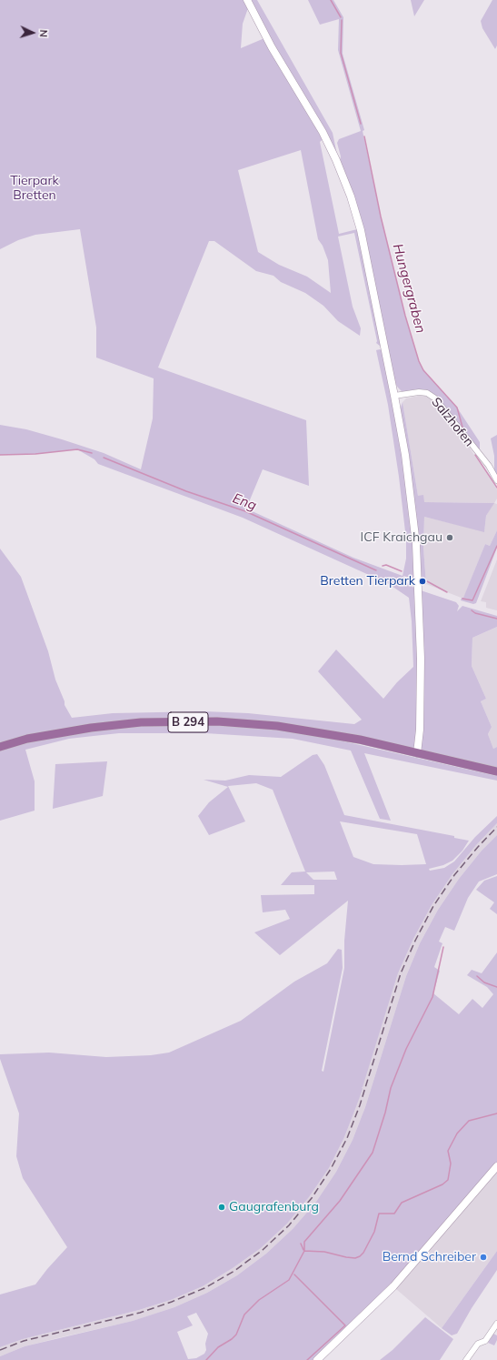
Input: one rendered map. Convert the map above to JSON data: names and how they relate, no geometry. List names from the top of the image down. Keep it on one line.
{"streets":{"main road":["B 294"],"street":["Salzhofen"]},"water":["Hungergraben","Eng"],"parks":["Tierpark Bretten"],"places":["ICF Kraichgau","Bretten Tierpark","Gaugrafenburg","Bernd Schreiber"],"north":"right"}
